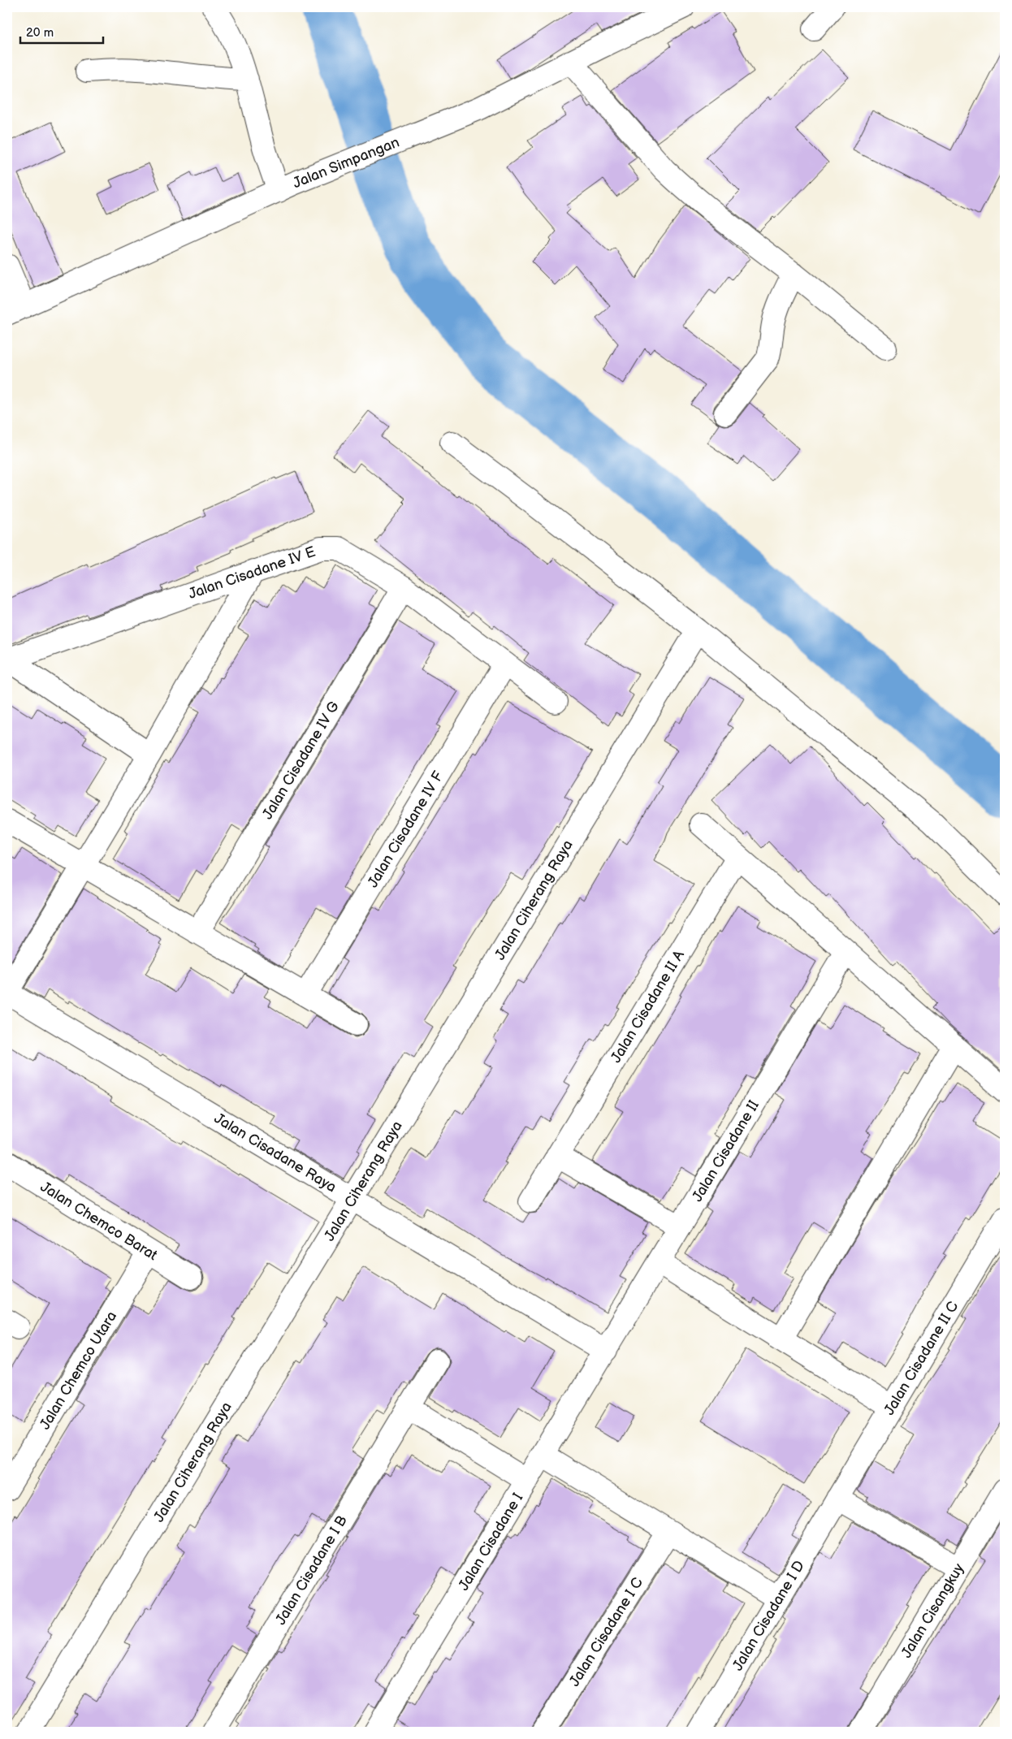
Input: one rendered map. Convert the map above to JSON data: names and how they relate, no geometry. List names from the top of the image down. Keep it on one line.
{"streets":{"street":["Jalan Simpangan","Jalan Cisadane IV E","Jalan Cisadane IV G","Jalan Cisadane IV F","Jalan Ciherang Raya","Jalan Cisadane II A","Jalan Cisadane II","Jalan Cisadane Raya","Jalan Chemco Barat","Jalan Cisadane II C","Jalan Chemco Utara","Jalan Cisadane I","Jalan Cisadane I B","Jalan Cisangkuy","Jalan Cisadane I D","Jalan Cisadane I C"]},"crossings":[["Jalan Cisadane IV E","Jalan Cisadane IV G"],["Jalan Cisadane IV E","Jalan Cisadane IV F"],["Jalan Ciherang Raya","Jalan Cisadane Raya"],["Jalan Cisadane II","Jalan Cisadane Raya"],["Jalan Cisadane II","Jalan Cisadane I"],["Jalan Cisadane Raya","Jalan Cisadane I"],["Jalan Chemco Barat","Jalan Chemco Utara"],["Jalan Cisadane II C","Jalan Cisadane I D"]],"scale_bar":"20 m"}
